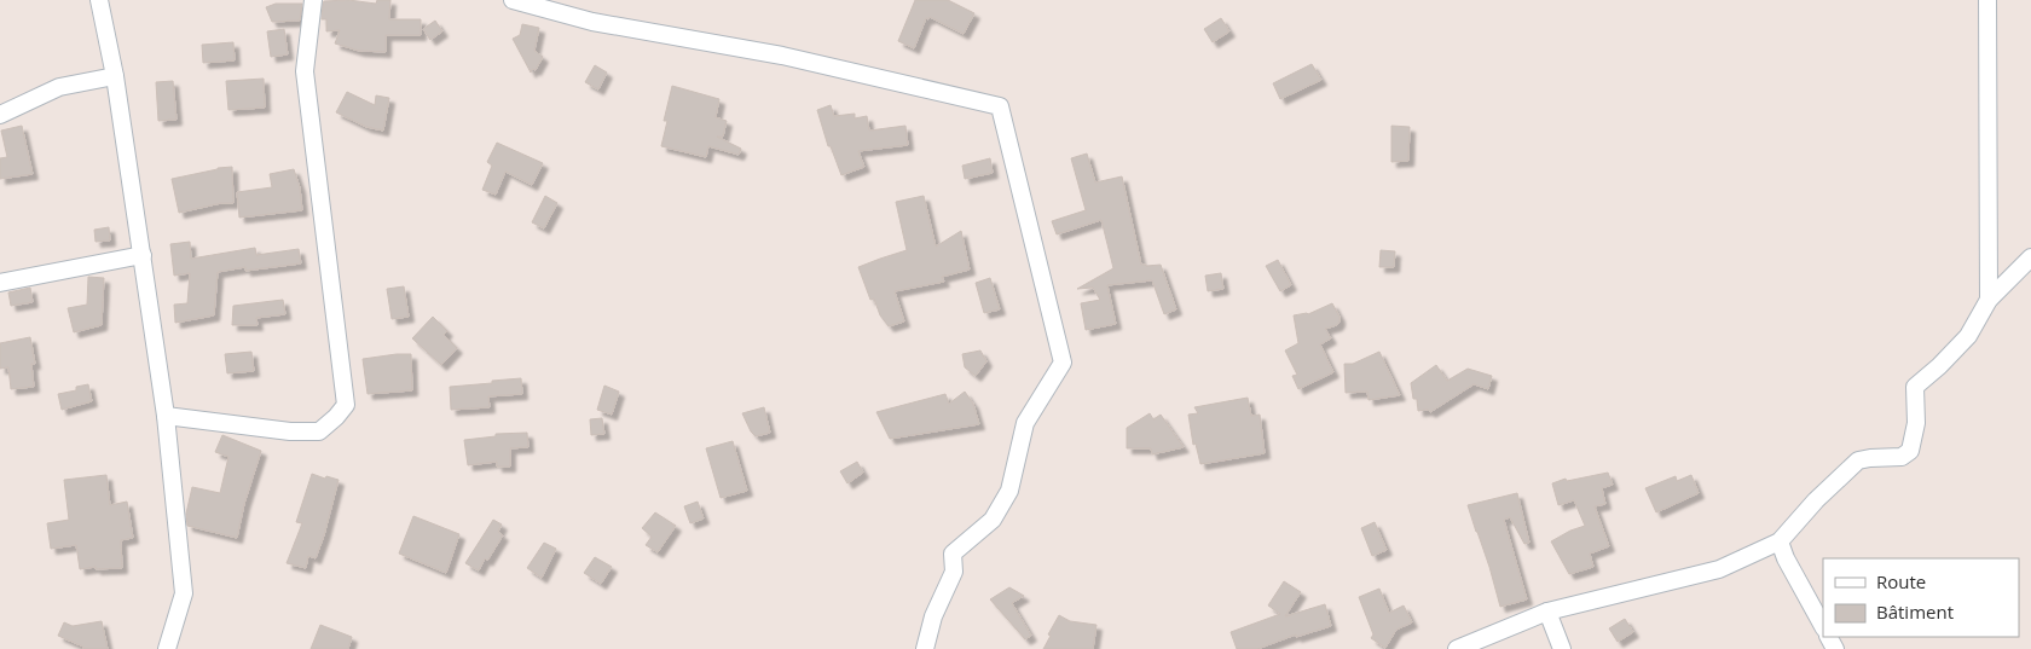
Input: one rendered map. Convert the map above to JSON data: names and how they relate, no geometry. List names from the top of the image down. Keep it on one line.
{"legend":["Route","Bâtiment"]}
